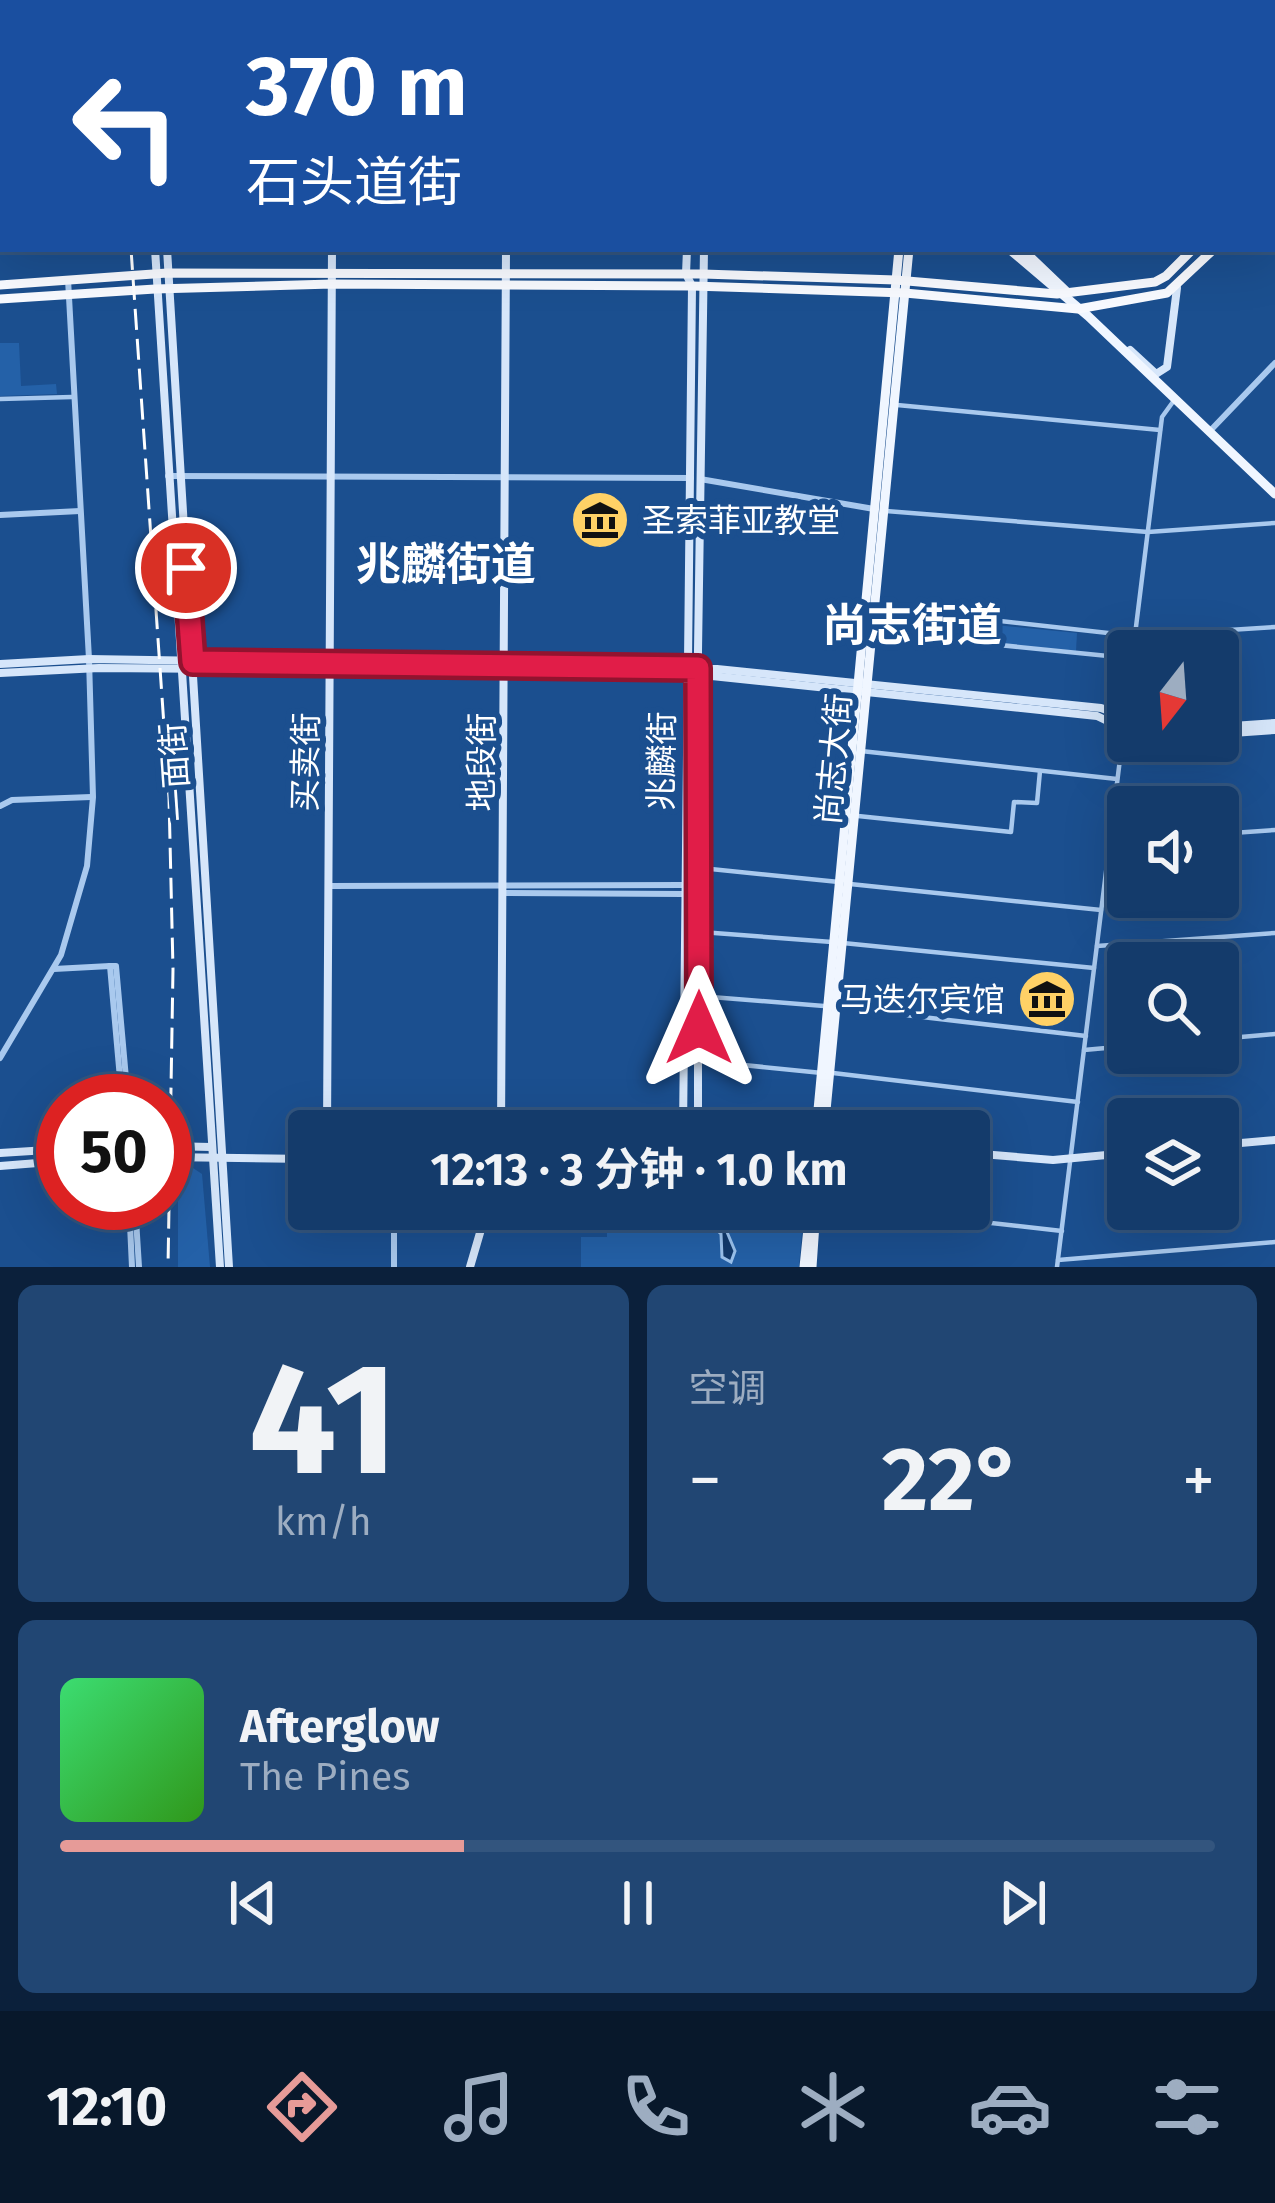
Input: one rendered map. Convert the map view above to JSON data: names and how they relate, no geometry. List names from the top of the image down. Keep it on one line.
{"streets":{"main road":["尚志大街","兆麟街","买卖街","地段街","一面街"]},"districts":["兆麟街道","尚志街道"],"places":{"museum":["圣索菲亚教堂","马迭尔宾馆"]},"north":"bottom","page":{"turn":["370 m","石头道街"],"limit":"50","trip":"12:13 · 3 分钟 · 1.0 km","tile":[["41","km/h"],"空调"],"heat":["−","22°","+"],"song":["Afterglow","The Pines"],"tabs":"12:10"}}
